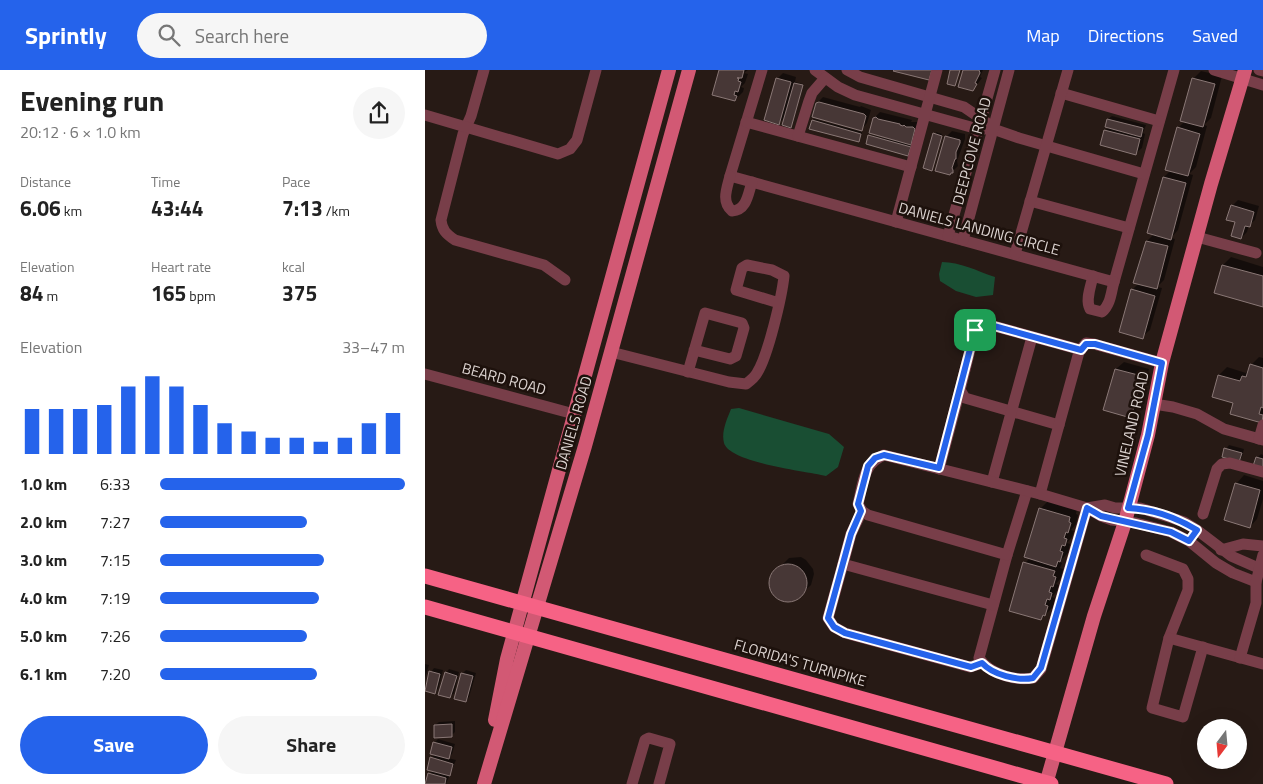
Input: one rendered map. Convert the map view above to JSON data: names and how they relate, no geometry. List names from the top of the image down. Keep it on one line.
{"streets":{"highway":["FLORIDA'S TURNPIKE"],"main road":["DANIELS ROAD","VINELAND ROAD"],"street":["DEEPCOVE ROAD","DANIELS LANDING CIRCLE","BEARD ROAD"]},"crossings":[["DEEPCOVE ROAD","DANIELS LANDING CIRCLE"],["BEARD ROAD","DANIELS ROAD"]],"north":"bottom","page":{"header":"Sprintly","search":"Search here","nav":["Map","Directions","Saved"],"heading":["Evening run","20:12 · 6 × 1.0 km"],"stats":[["Distance","6.06 km"],["Time","43:44"],["Pace","7:13 /km"],["Elevation","84 m"],["Heart rate","165 bpm"],["kcal","375"]],"chart":["Elevation","33–47 m"],"list":[{"name":"1.0 km","note":"6:33"},{"name":"2.0 km","note":"7:27"},{"name":"3.0 km","note":"7:15"},{"name":"4.0 km","note":"7:19"},{"name":"5.0 km","note":"7:26"},{"name":"6.1 km","note":"7:20"}],"buttons":["Save","Share"]}}
